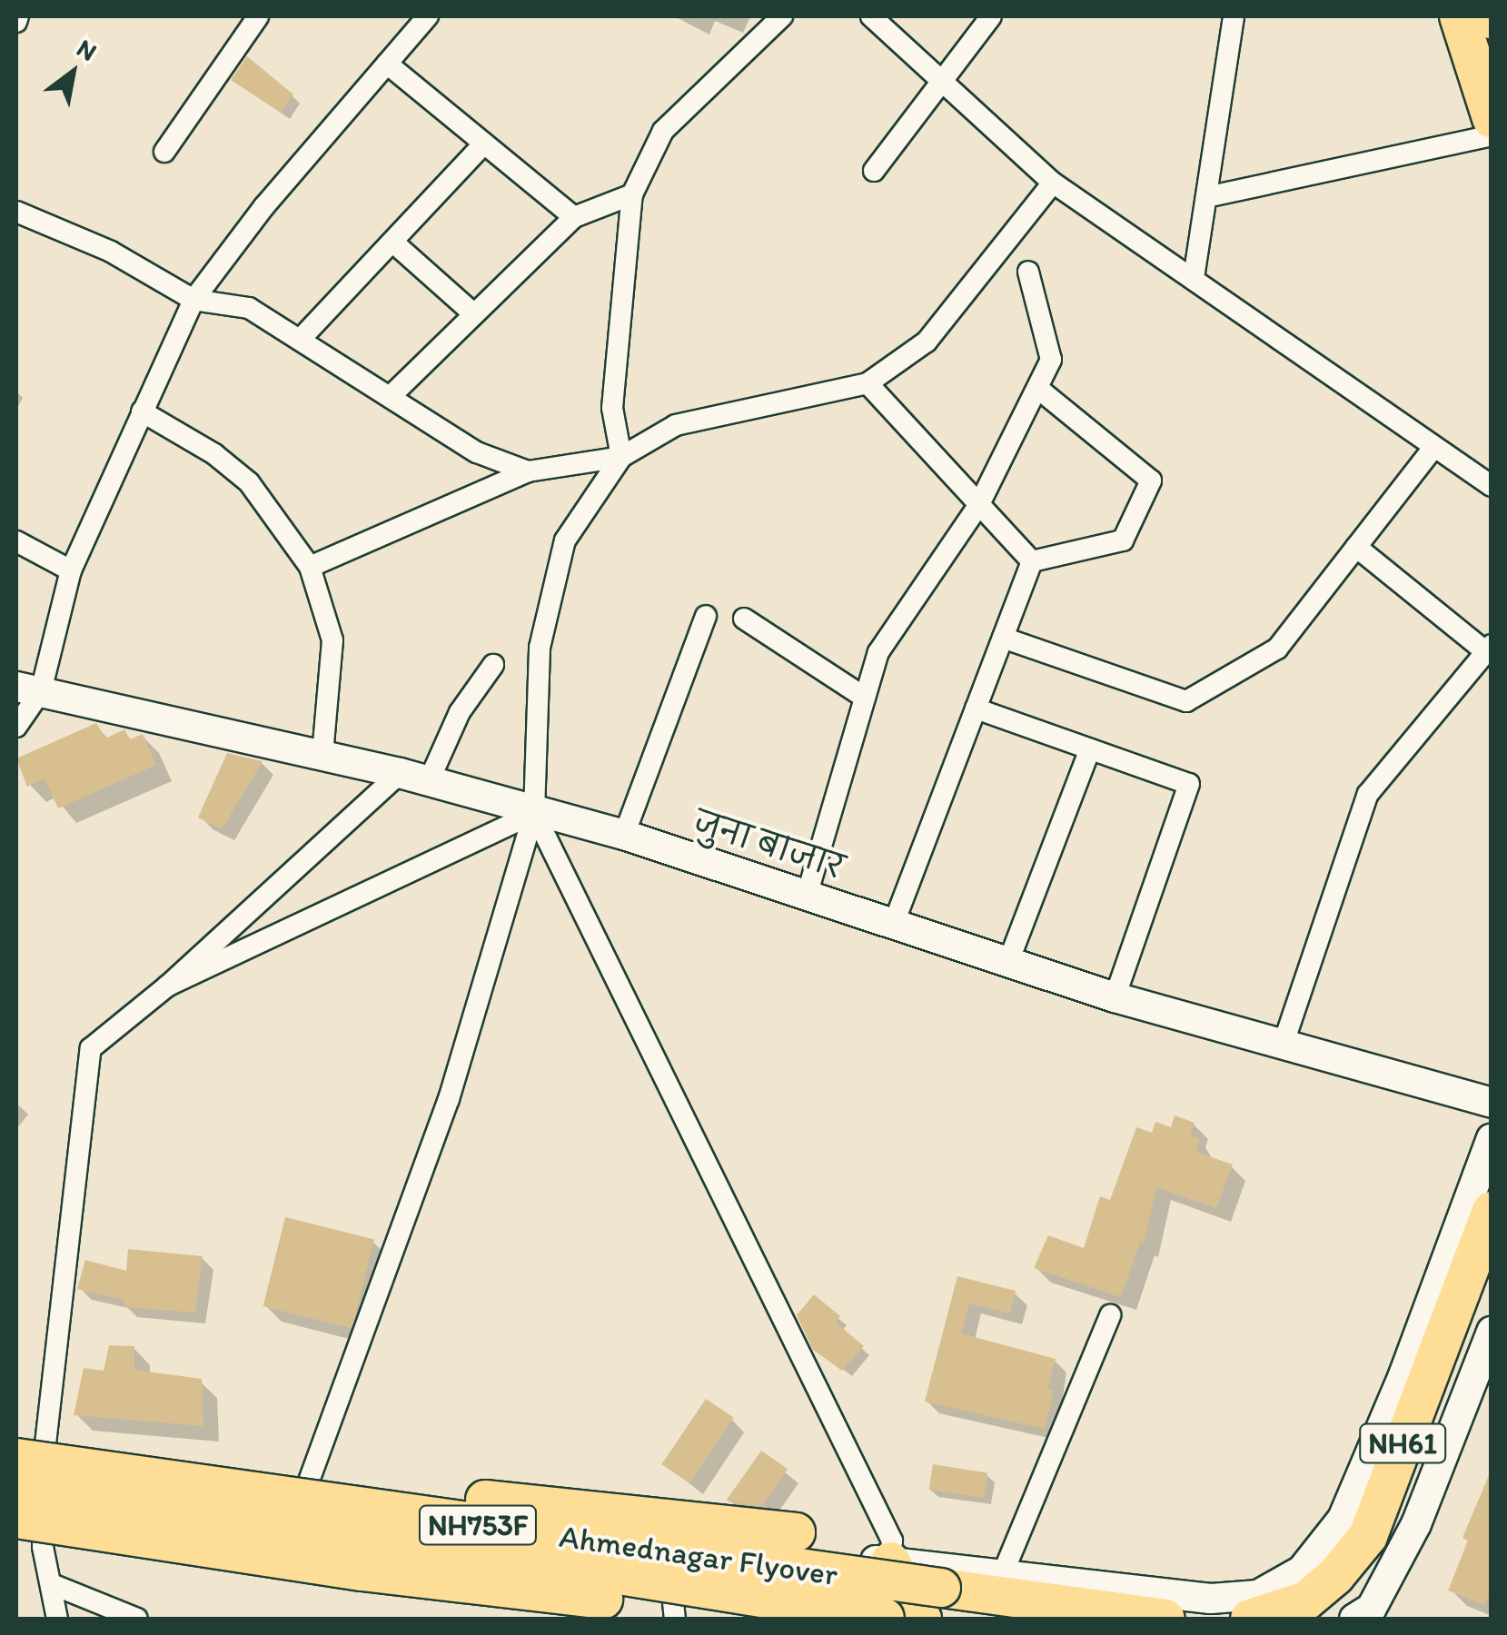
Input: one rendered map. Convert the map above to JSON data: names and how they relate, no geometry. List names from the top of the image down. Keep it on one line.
{"streets":{"highway":["NH61","NH753F","Ahmednagar Flyover"],"street":["जुना बाजार"]},"north":"top right"}
